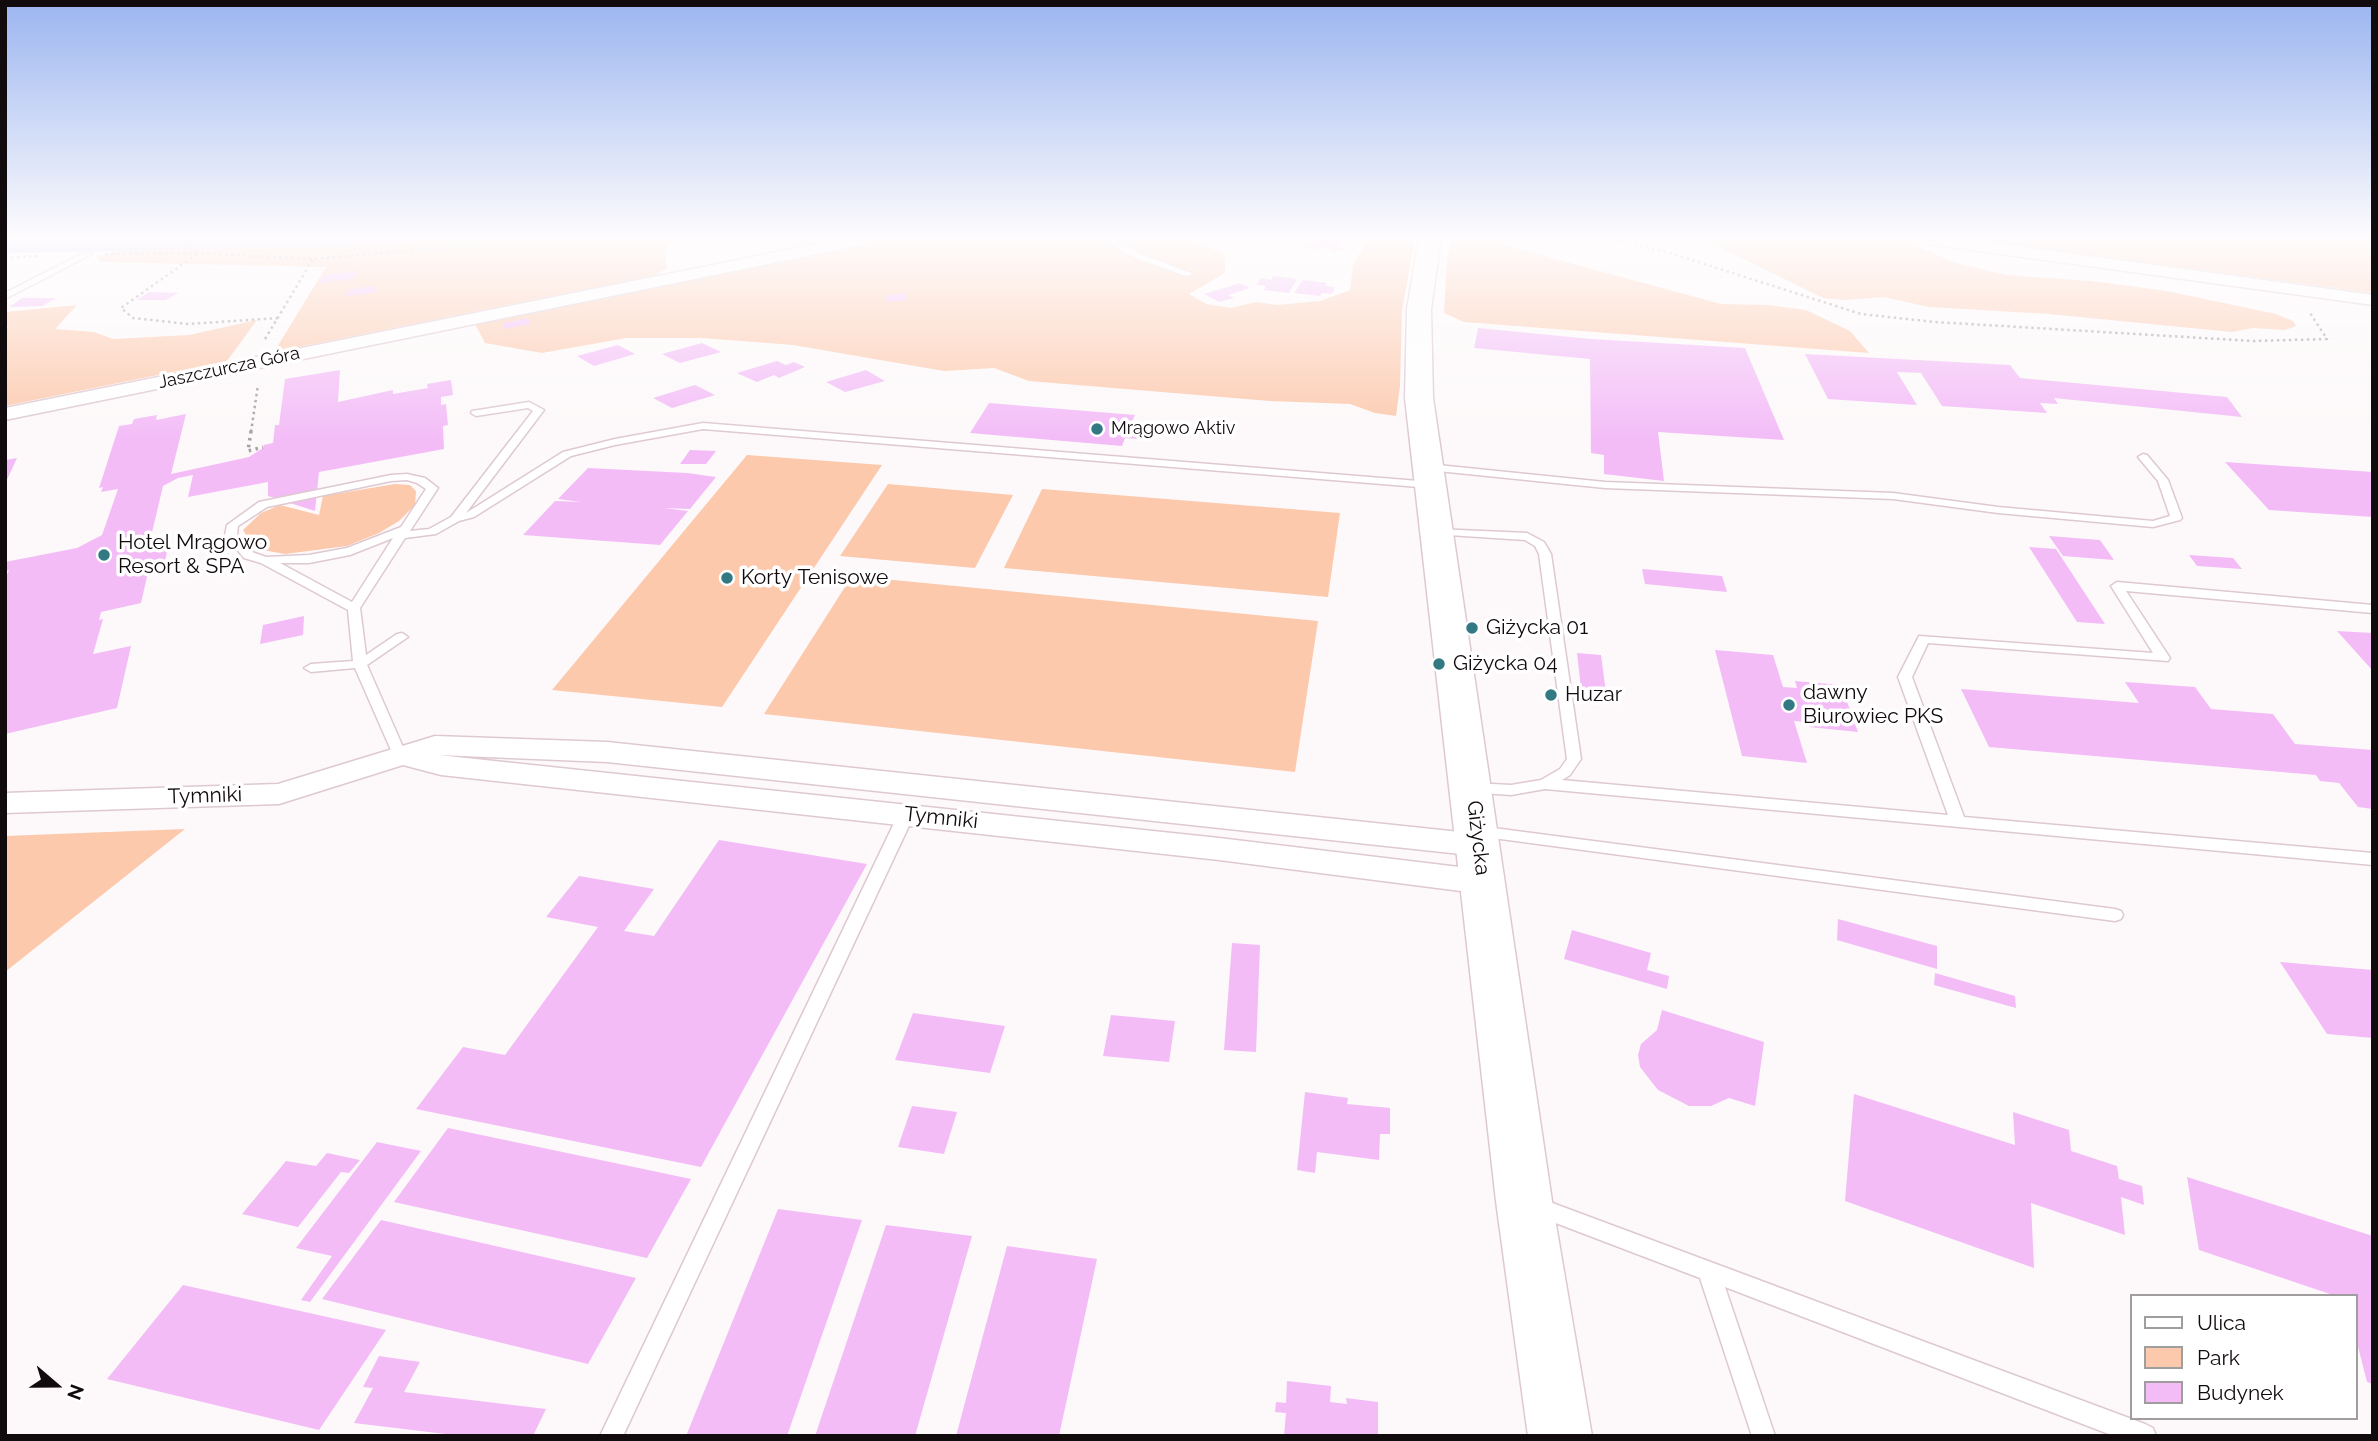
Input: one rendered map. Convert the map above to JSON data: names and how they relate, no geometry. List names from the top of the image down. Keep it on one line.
{"streets":{"street":["Jaszczurcza Góra","Tymniki","Giżycka"]},"crossings":[["Tymniki","Giżycka"]],"places":["Mrągowo Aktiv","Hotel Mrągowo Resort & SPA","Korty Tenisowe","Giżycka 01","Giżycka 04","Huzar","dawny Biurowiec PKS"],"legend":["Ulica","Park","Budynek"],"north":"right"}
